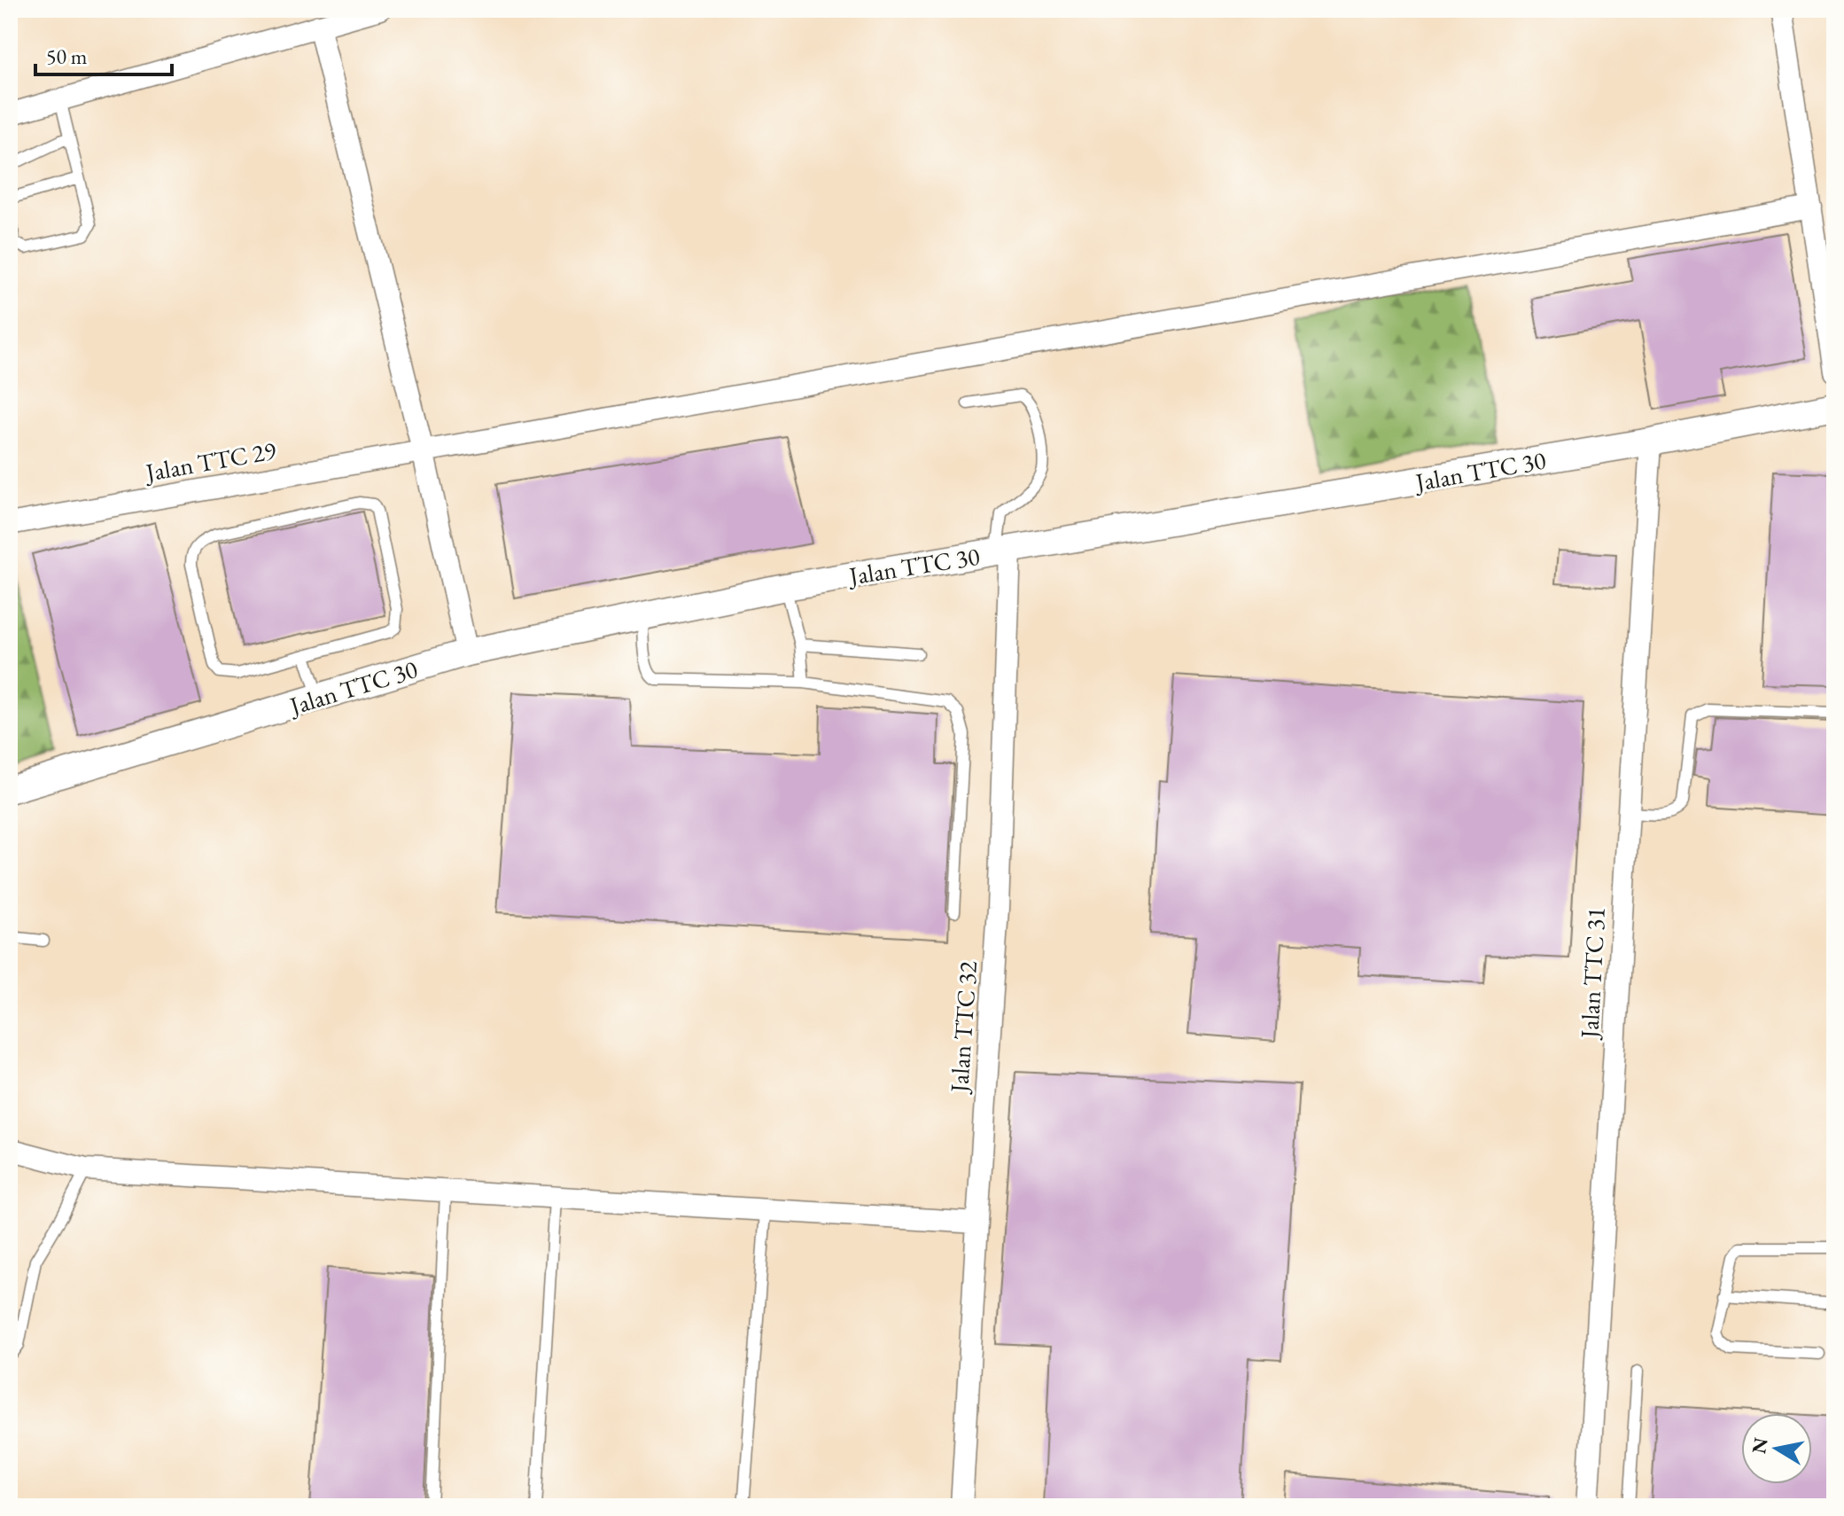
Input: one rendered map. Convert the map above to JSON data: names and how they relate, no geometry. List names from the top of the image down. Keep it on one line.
{"streets":{"street":["Jalan TTC 29","Jalan TTC 30","Jalan TTC 31","Jalan TTC 32"]},"crossings":[["Jalan TTC 30","Jalan TTC 31"],["Jalan TTC 30","Jalan TTC 32"]],"scale_bar":"50 m","north":"left"}
